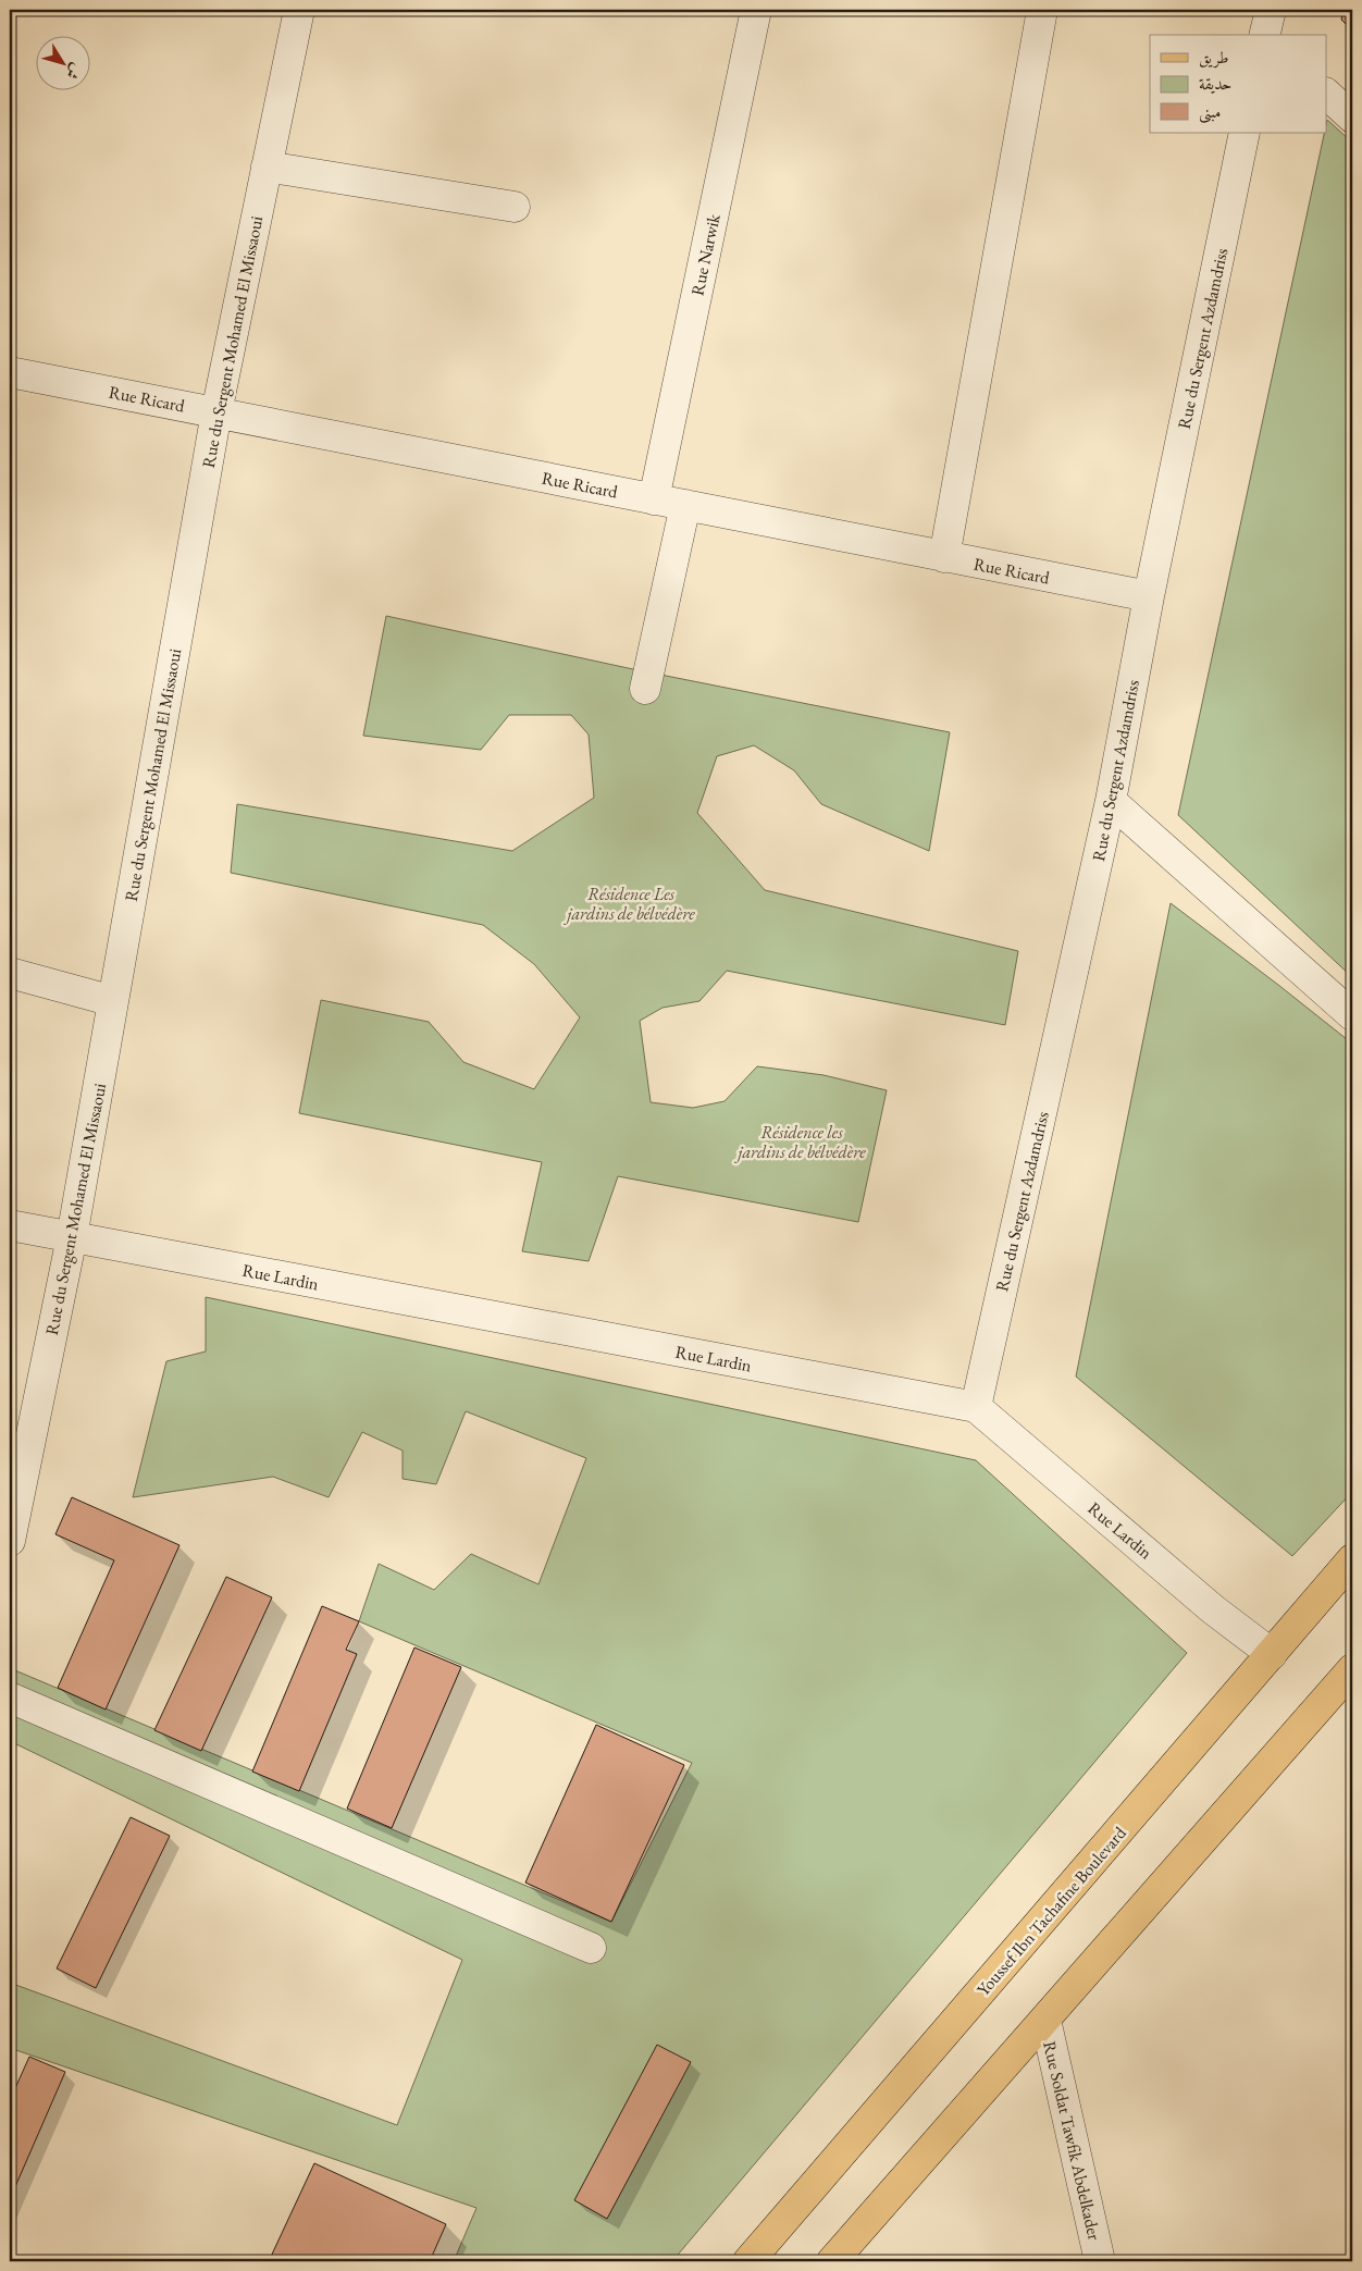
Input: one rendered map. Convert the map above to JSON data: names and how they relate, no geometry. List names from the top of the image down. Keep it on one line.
{"streets":{"main road":["Youssef Ibn Tachafine Boulevard"],"street":["Rue Narwik","Rue du Sergent Azdamdriss","Rue du Sergent Mohamed El Missaoui","Rue Ricard","Rue Lardin","Rue Soldat Tawfik Abdelkader"]},"crossings":[["Rue Narwik","Rue Ricard"],["Rue du Sergent Azdamdriss","Rue Ricard"],["Rue du Sergent Azdamdriss","Rue Lardin"],["Rue du Sergent Mohamed El Missaoui","Rue Ricard"],["Rue du Sergent Mohamed El Missaoui","Rue Lardin"],["Rue Lardin","Youssef Ibn Tachafine Boulevard"]],"parks":["Résidence Les jardins de bélvédère","Résidence les jardins de bélvédère"],"legend":["طريق","حديقة","مبنى"],"north":"bottom right"}
